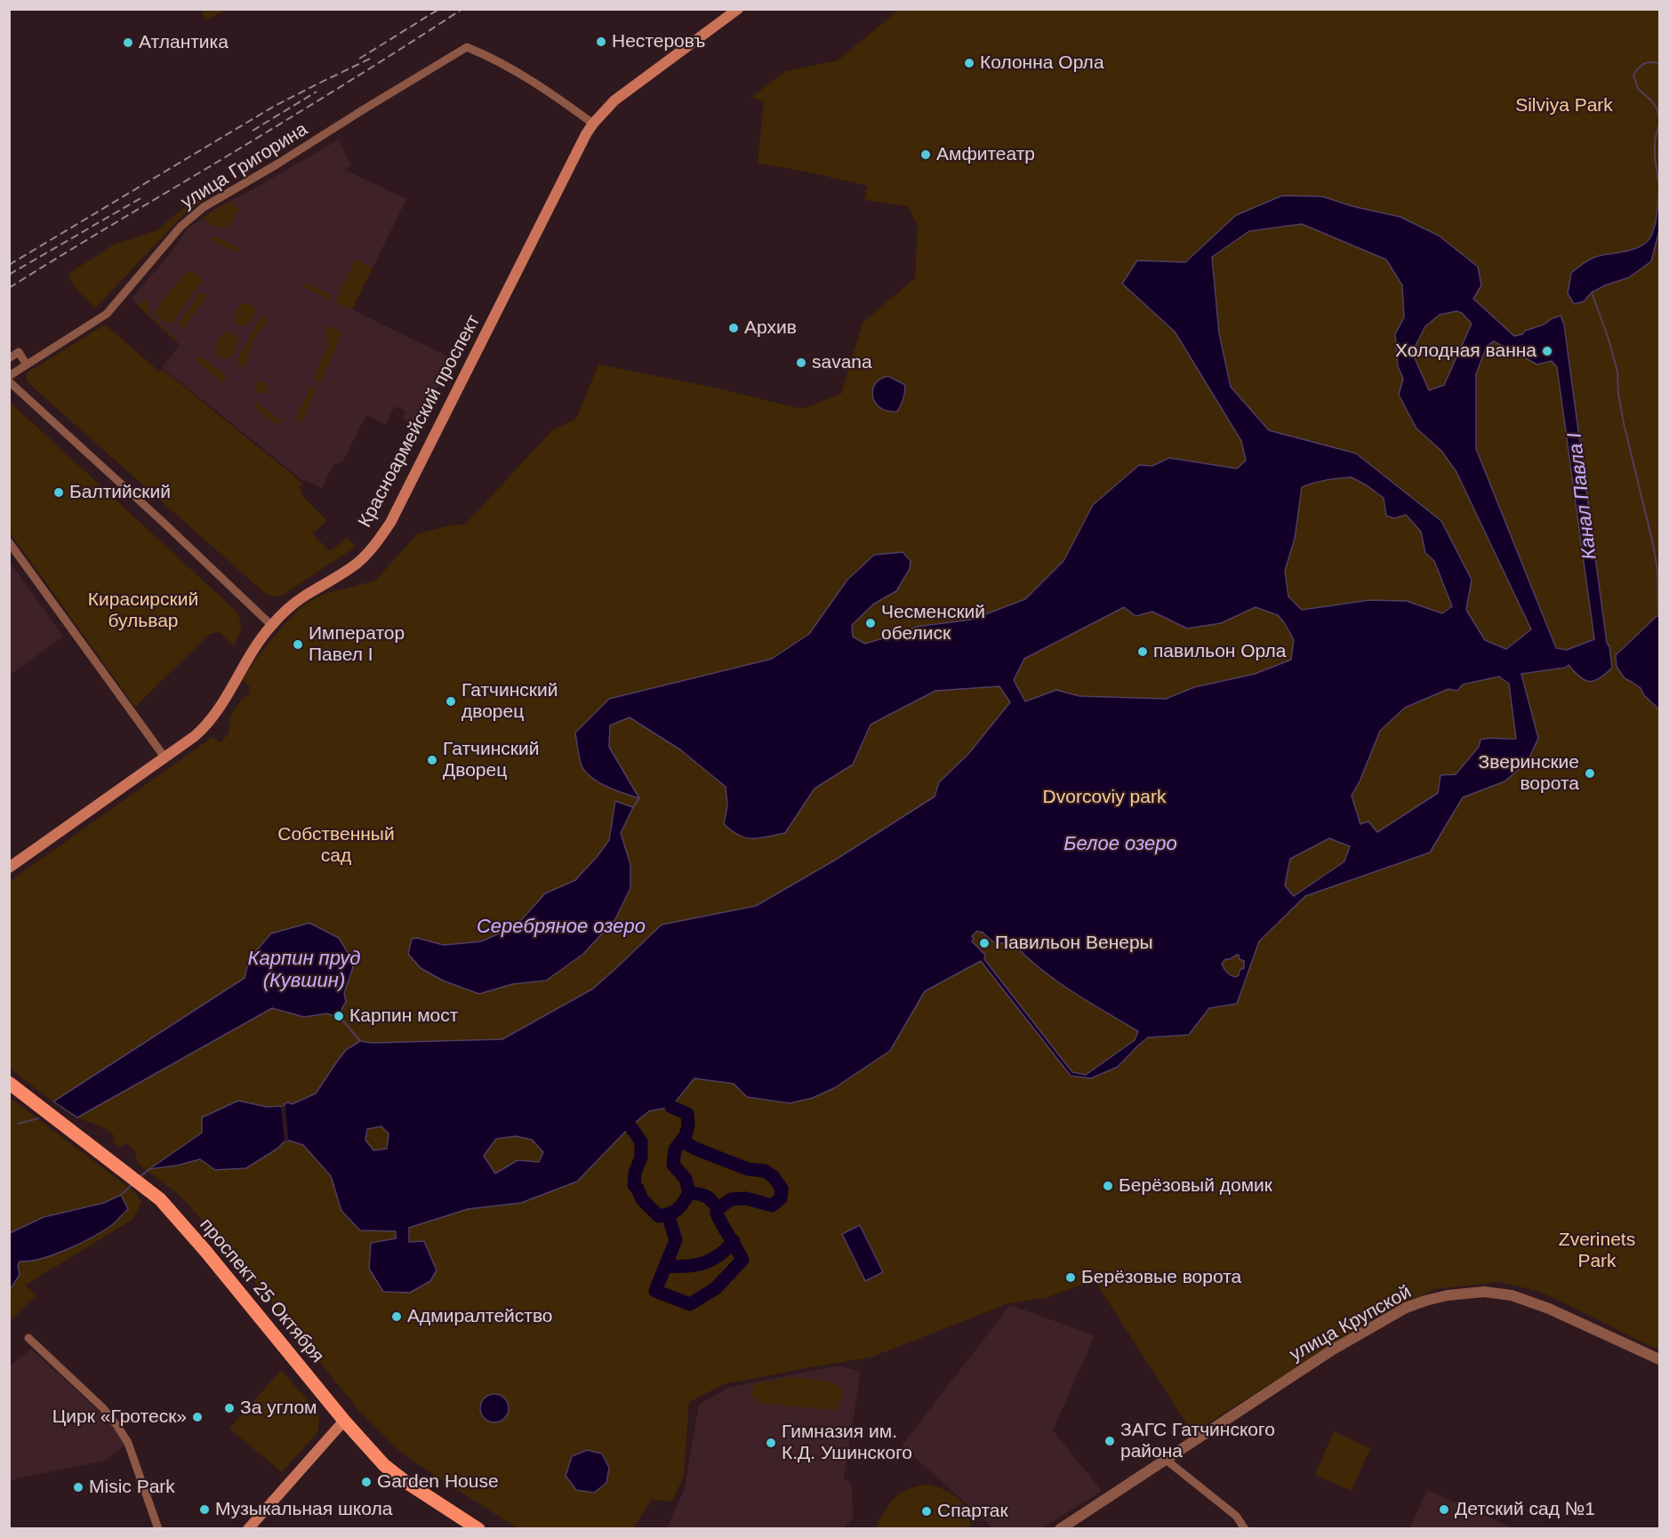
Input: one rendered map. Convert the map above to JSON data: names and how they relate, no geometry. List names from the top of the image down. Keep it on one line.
{"streets":{"main road":["Красноармейский проспект","проспект 25 Октября"],"street":["улица Григорина","улица Крупской"]},"crossings":[["улица Григорина","Красноармейский проспект"]],"water":["Канал Павла I","Белое озеро","Серебряное озеро","Карпин пруд (Кувшин)"],"parks":["Silviya Park","Кирасирский бульвар","Dvorcoviy park","Собственный сад","Zverinets Park"],"places":["Нестеровъ","Атлантика","Колонна Орла","Амфитеатр","Архив","Холодная ванна","savana","Балтийский","Чесменский обелиск","Император Павел I","павильон Орла","Гатчинский дворец","Гатчинский Дворец","Зверинские ворота","Павильон Венеры","Карпин мост","Берёзовый домик","Берёзовые ворота","Адмиралтейство","За углом","Цирк «Гротеск»","ЗАГС Гатчинского района","Гимназия им. К.Д. Ушинского","Garden House","Misic Park","Музыкальная школа","Детский сад №1","Спартак"]}
